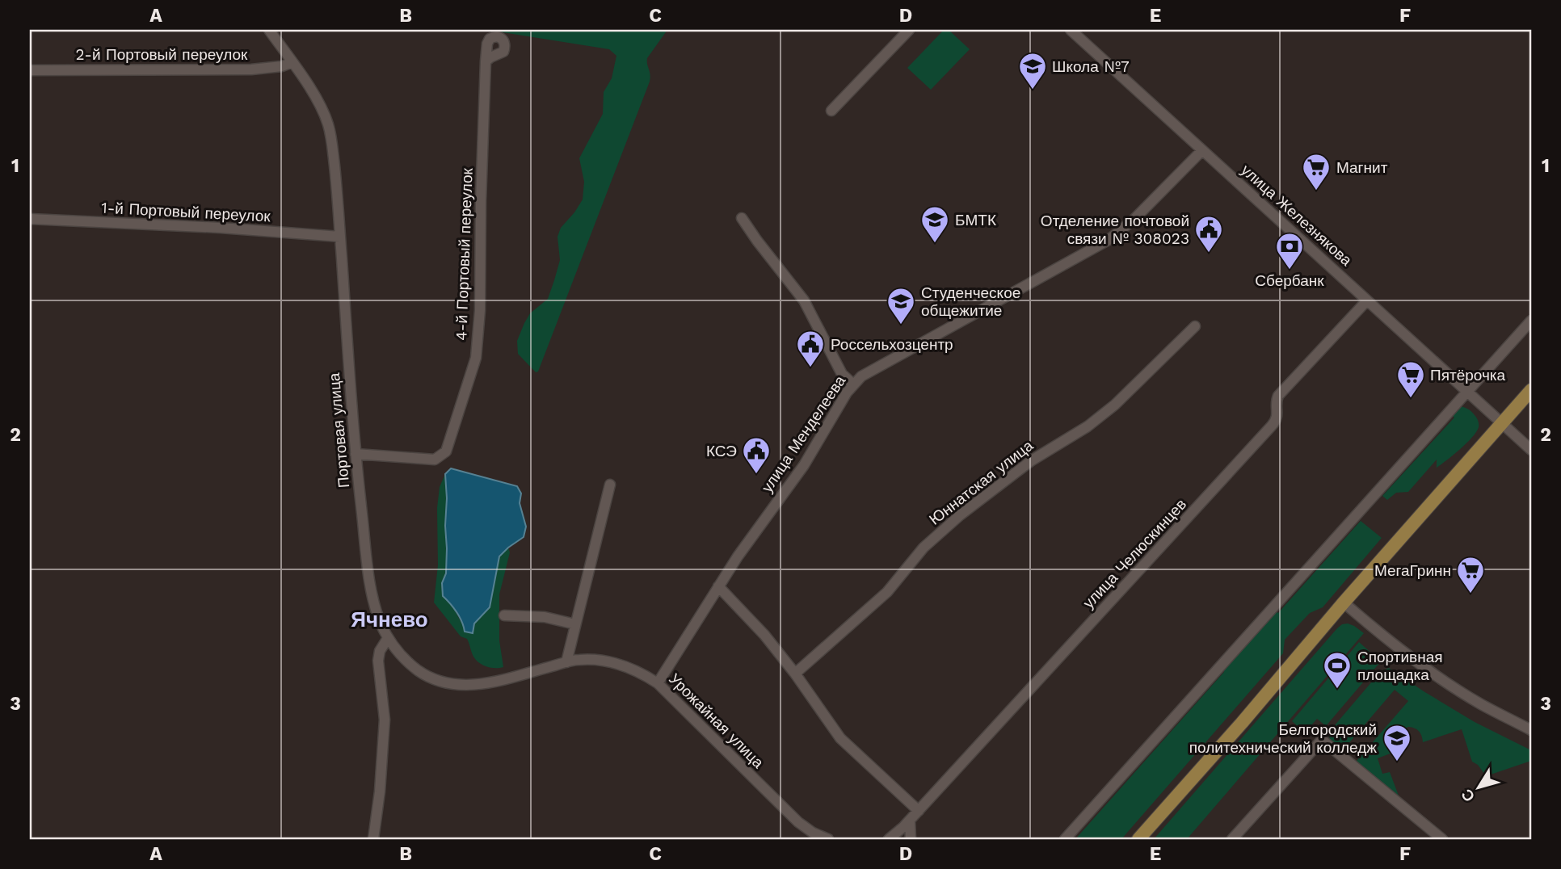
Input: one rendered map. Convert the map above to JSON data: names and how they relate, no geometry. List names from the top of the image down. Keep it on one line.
{"streets":{"street":["2-й Портовый переулок","1-й Портовый переулок","улица Железнякова","4-й Портовый переулок","Портовая улица","улица Менделеева","Юннатская улица","улица Челюскинцев","Урожайная улица"]},"crossings":[["2-й Портовый переулок","Портовая улица"],["1-й Портовый переулок","Портовая улица"],["улица Железнякова","улица Менделеева"],["улица Железнякова","улица Челюскинцев"],["4-й Портовый переулок","Портовая улица"],["Портовая улица","Урожайная улица"],["улица Менделеева","Урожайная улица"]],"districts":["Ячнево"],"places":{"school or university":["Школа №7","БМТК","Студенческое общежитие","Белгородский политехнический колледж"],"supermarket":["Магнит","Пятёрочка","МегаГринн"],"public building":["Отделение почтовой связи № 308023","Россельхозцентр","КСЭ"],"bank":["Сбербанк"],"sports":["Спортивная площадка"]},"north":"bottom left","grid":{"columns":["A","B","C","D","E","F"],"rows":["1","2","3"]}}
